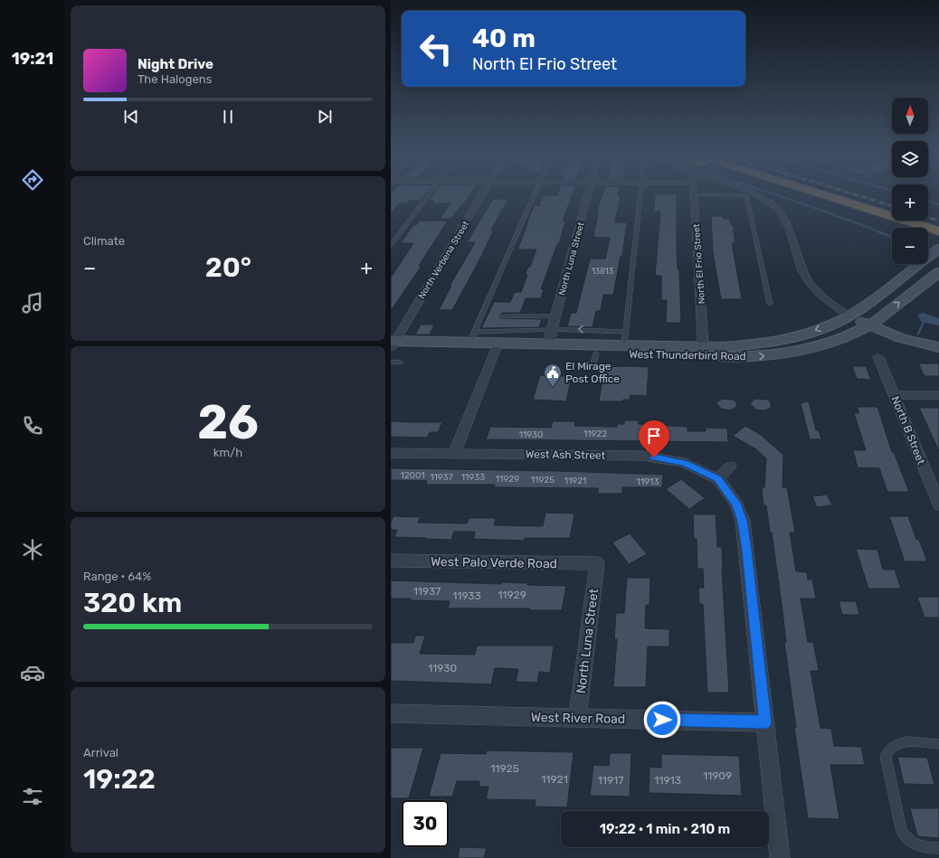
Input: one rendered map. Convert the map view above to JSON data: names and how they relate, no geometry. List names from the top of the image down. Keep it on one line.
{"streets":{"main road":["West Thunderbird Road"],"street":["North Luna Street","North Verbena Street","North El Frio Street","North B Street","West Ash Street","West Palo Verde Road","West River Road"]},"crossings":[["North Luna Street","West Thunderbird Road"],["North Luna Street","West Palo Verde Road"],["North Luna Street","West River Road"],["North Verbena Street","West Thunderbird Road"],["North El Frio Street","West Thunderbird Road"]],"places":{"public building":["El Mirage Post Office"]},"house_numbers":["13813","11922","11930","12001","11937","11933","11929","11925","11921","11913","11937","11929","11933","11930","11925","11909","11921","11917","11913"],"north":"top","page":{"tabs":"19:21","turn":["40 m","North El Frio Street"],"song":["Night Drive","The Halogens"],"map_buttons":["+","−"],"tile":["Climate",["26","km/h"],["Range · 64%","320 km"],["Arrival","19:22"]],"heat":["−","20°","+"],"limit":"30","trip":"19:22 · 1 min · 210 m"}}
